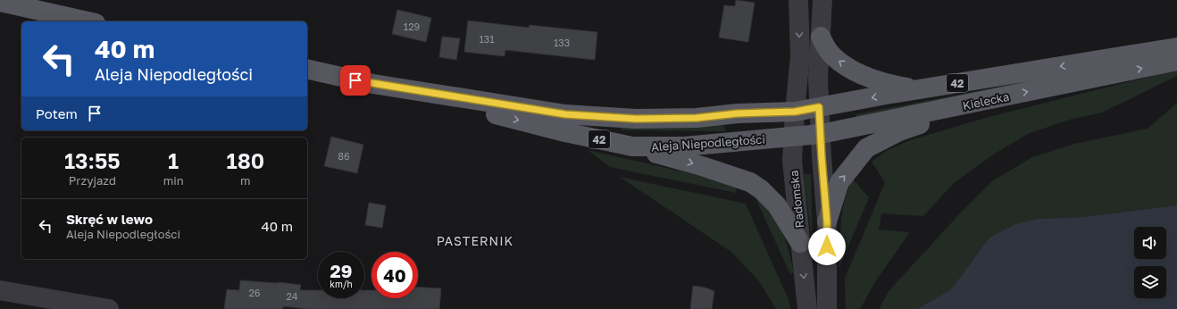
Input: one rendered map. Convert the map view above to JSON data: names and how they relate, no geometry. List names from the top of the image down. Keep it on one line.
{"streets":{"main road":["42","Kielecka","Aleja Niepodległości"],"street":["Radomska"]},"crossings":[["Kielecka","Aleja Niepodległości"],["Kielecka","Radomska"],["Aleja Niepodległości","Radomska"]],"districts":["PASTERNIK"],"house_numbers":["129","131","133","86","26","24"],"page":{"turn":["40 m","Aleja Niepodległości"],"then":"Potem","eta":["13:55","Przyjazd","1","min","180","m"],"list":[{"name":"Skręć w lewo","note":"Aleja Niepodległości","value":"40 m"}],"speed":"29 km/h","limit":"40"}}
